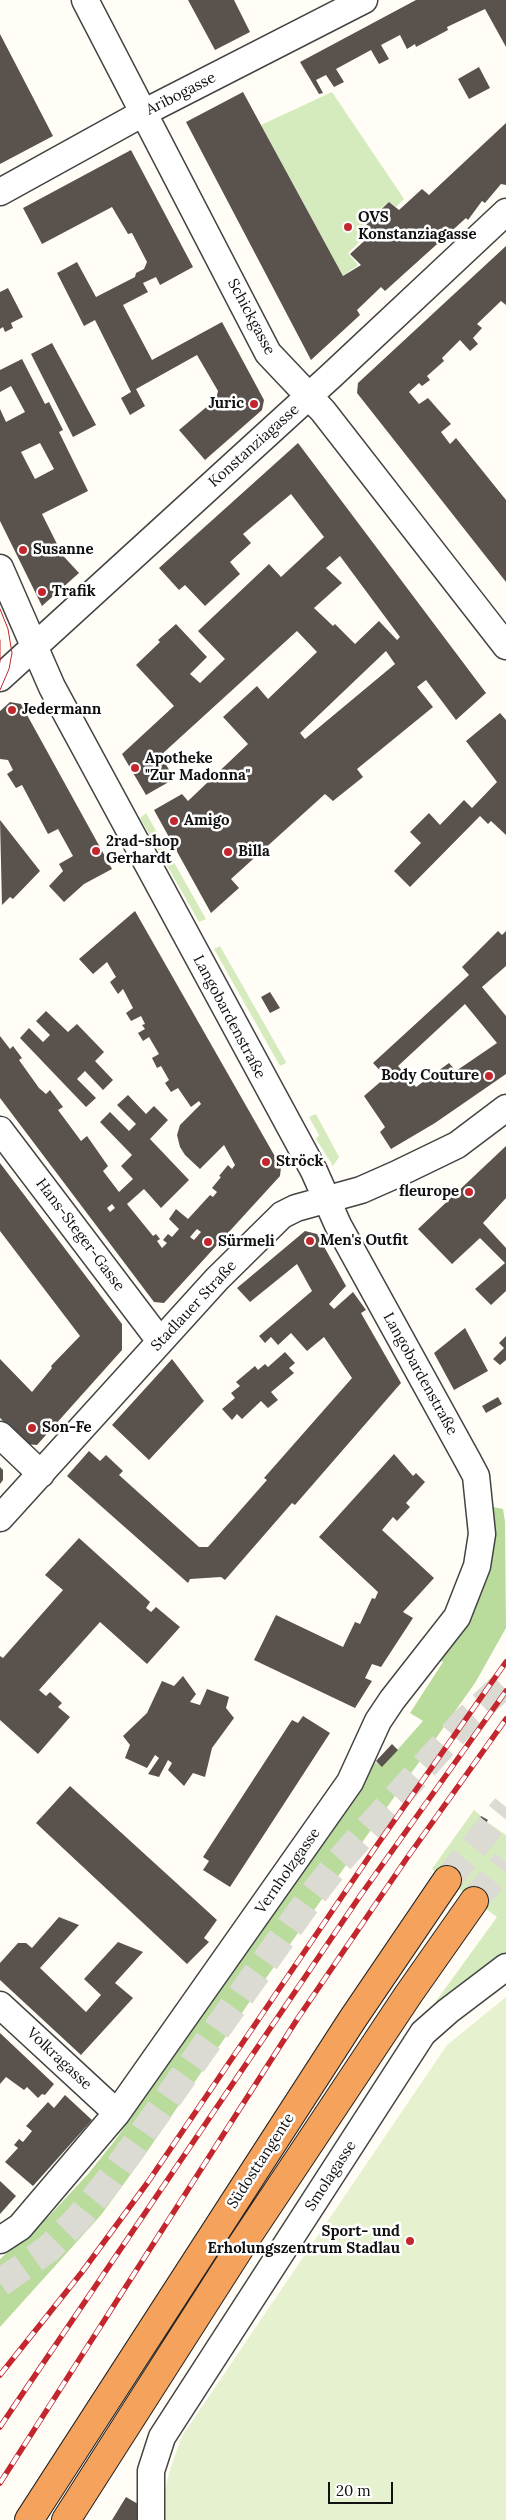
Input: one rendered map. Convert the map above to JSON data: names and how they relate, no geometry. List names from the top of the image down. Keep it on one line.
{"streets":{"highway":["Südosttangente"],"street":["Aribogasse","Schickgasse","Konstanziagasse","Langobardenstraße","Hans-Steger-Gasse","Stadlauer Straße","Vernholzgasse","Volkragasse","Smolagasse"]},"crossings":[["Aribogasse","Schickgasse"],["Schickgasse","Konstanziagasse"],["Konstanziagasse","Langobardenstraße"],["Langobardenstraße","Stadlauer Straße"],["Langobardenstraße","Vernholzgasse"],["Hans-Steger-Gasse","Stadlauer Straße"],["Vernholzgasse","Volkragasse"]],"places":["OVS Konstanziagasse","Juric","Susanne","Trafik","Jedermann","Apotheke \"Zur Madonna\"","Amigo","2rad-shop Gerhardt","Billa","Body Couture","Ströck","fleurope","Men's Outfit","Sürmeli","Son-Fe","Sport- und Erholungszentrum Stadlau"],"scale_bar":"20 m"}
